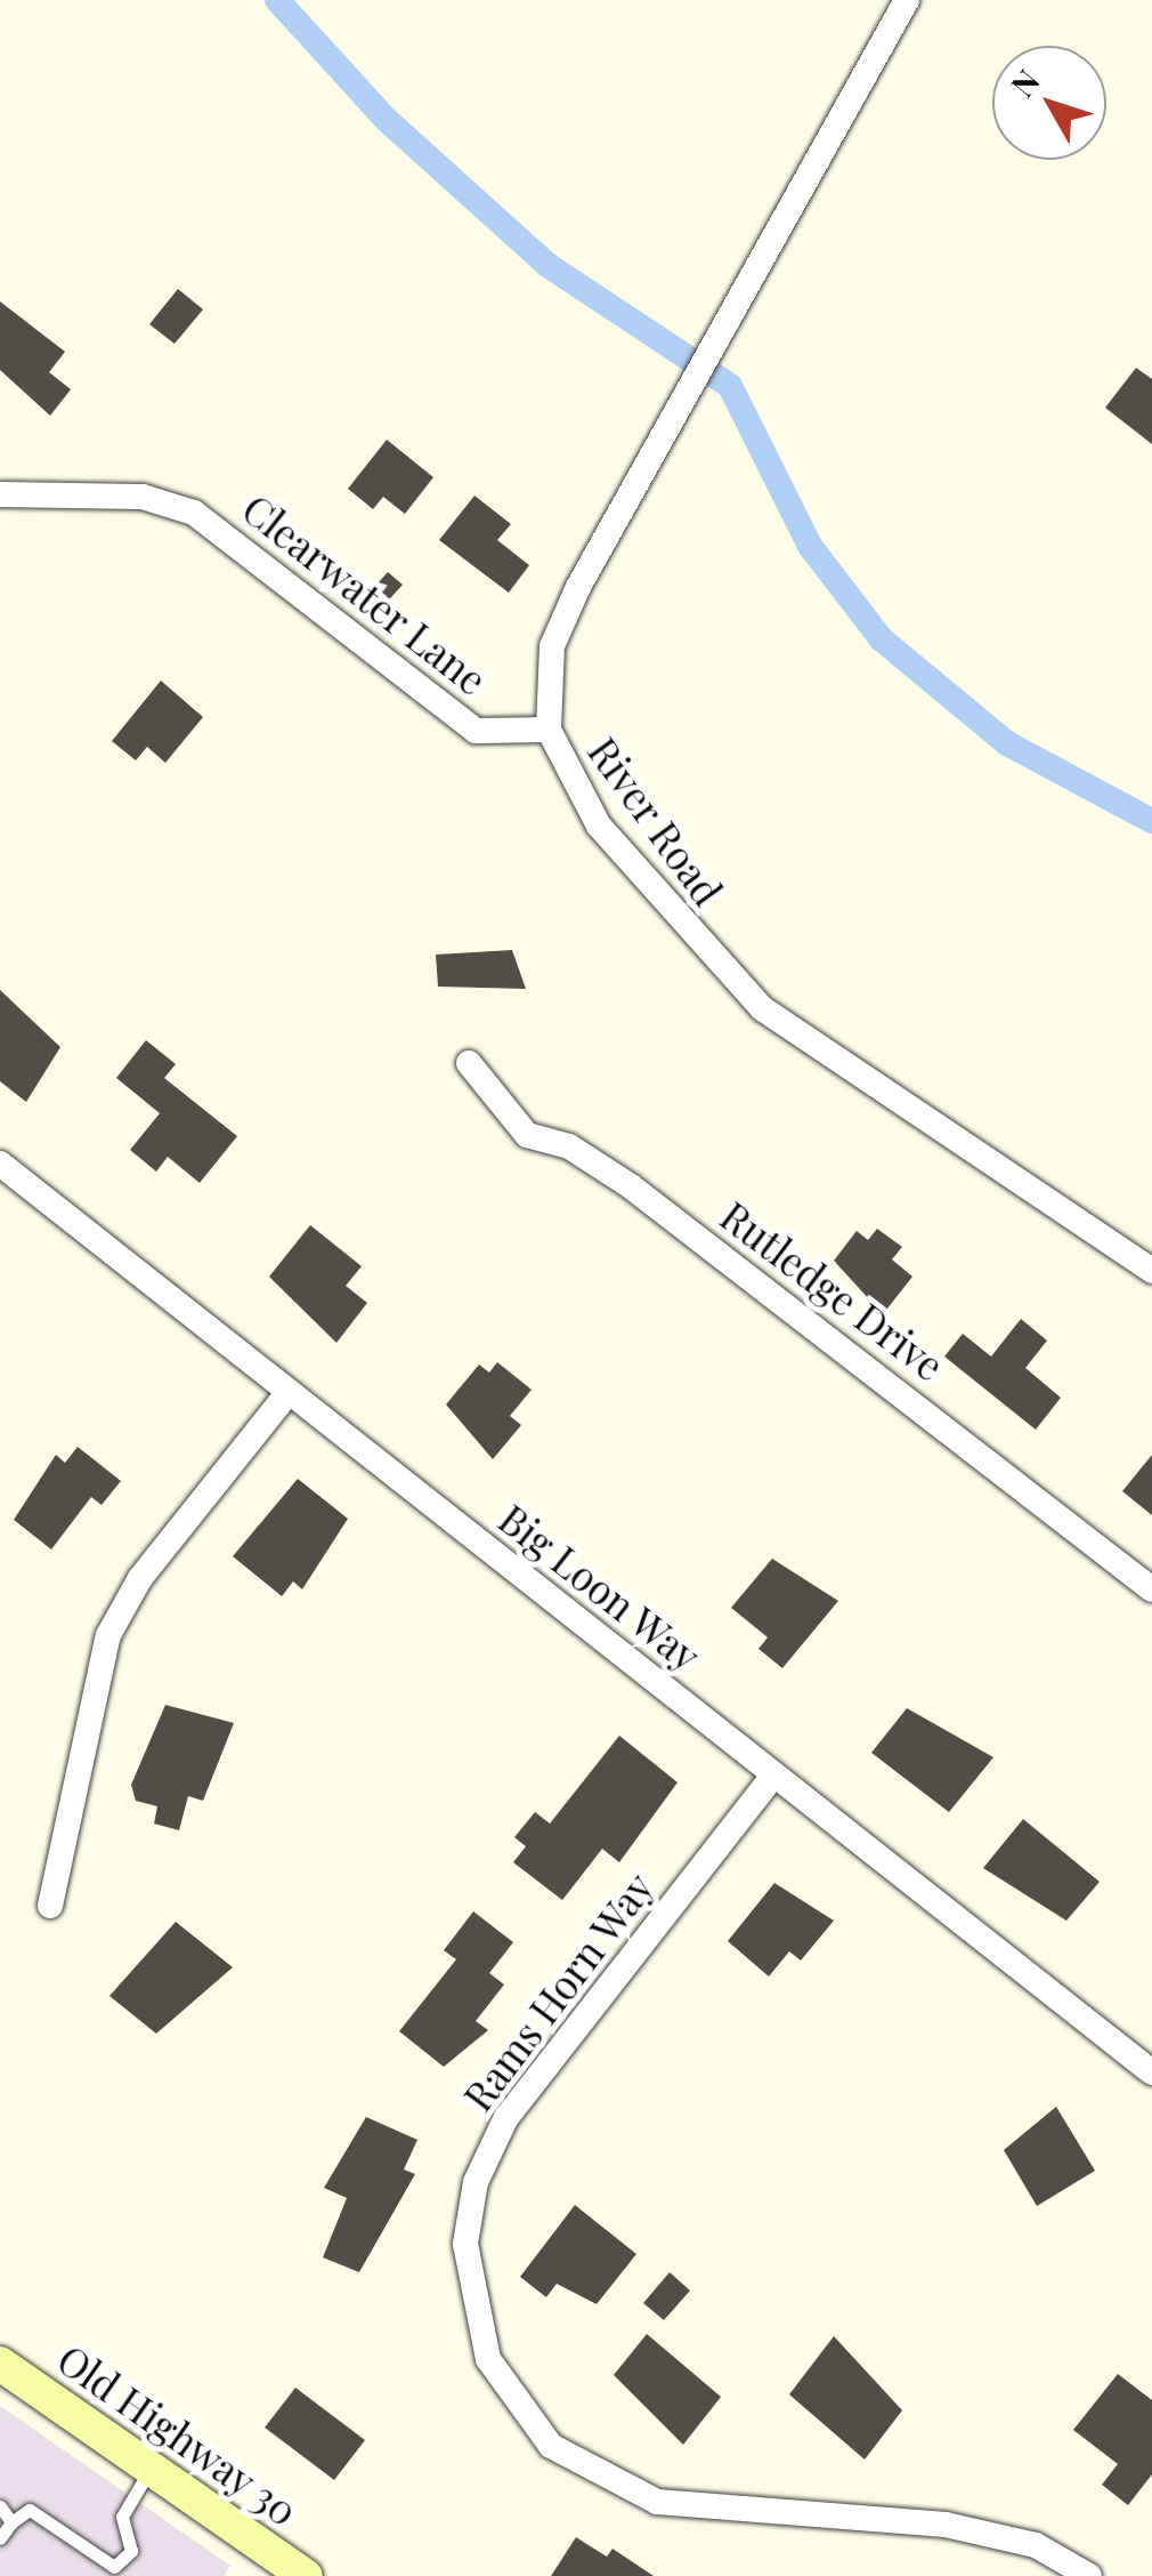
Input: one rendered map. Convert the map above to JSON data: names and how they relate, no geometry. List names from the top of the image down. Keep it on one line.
{"streets":{"street":["Clearwater Lane","River Road","Rutledge Drive","Big Loon Way","Rams Horn Way","Old Highway 30"]},"crossings":[["Clearwater Lane","River Road"],["Big Loon Way","Rams Horn Way"]],"north":"top left"}
